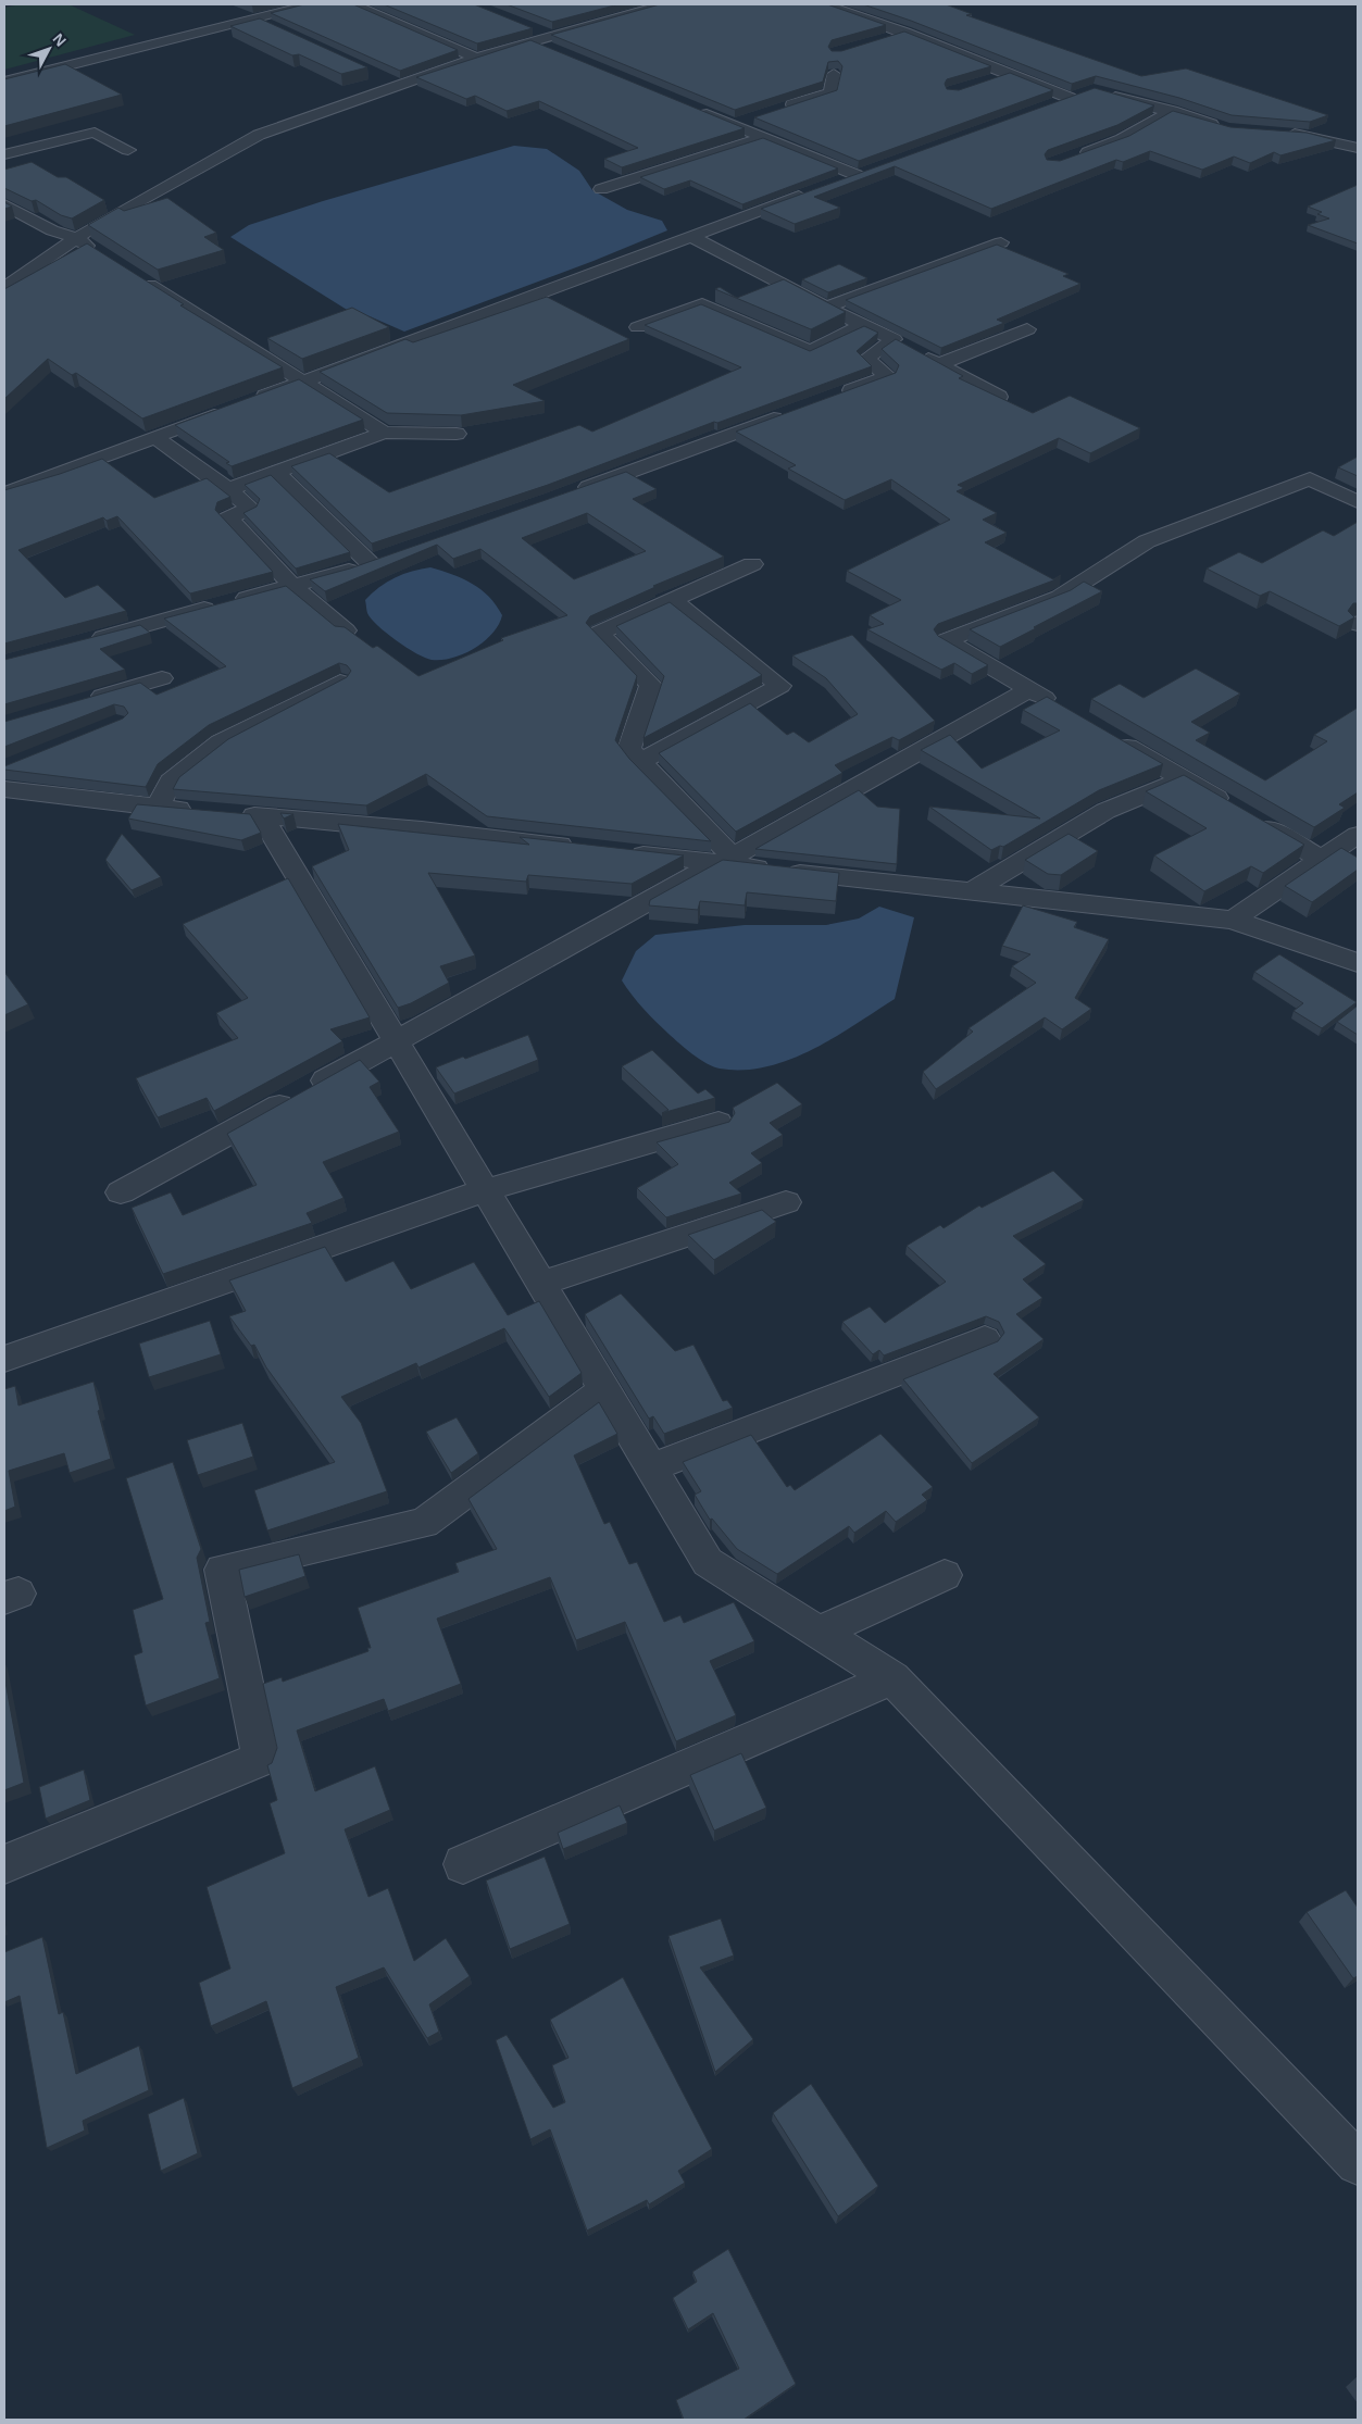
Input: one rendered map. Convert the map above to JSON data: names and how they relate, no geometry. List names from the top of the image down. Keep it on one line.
{"north":"top right"}
